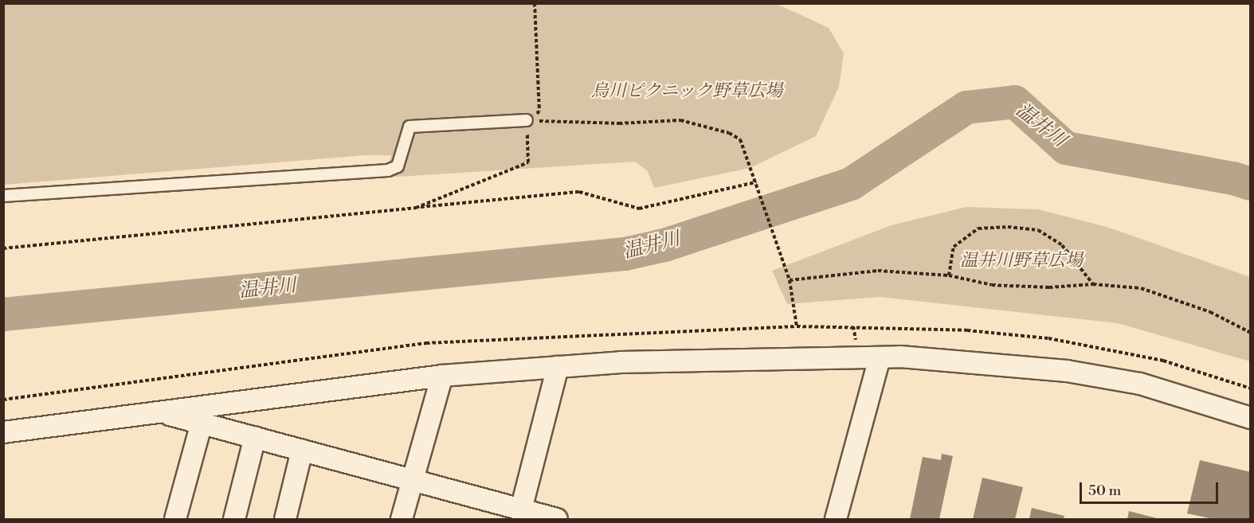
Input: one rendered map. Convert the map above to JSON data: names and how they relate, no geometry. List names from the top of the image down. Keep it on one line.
{"water":["温井川"],"parks":["烏川ピクニック野草広場","温井川野草広場"],"scale_bar":"50 m"}
